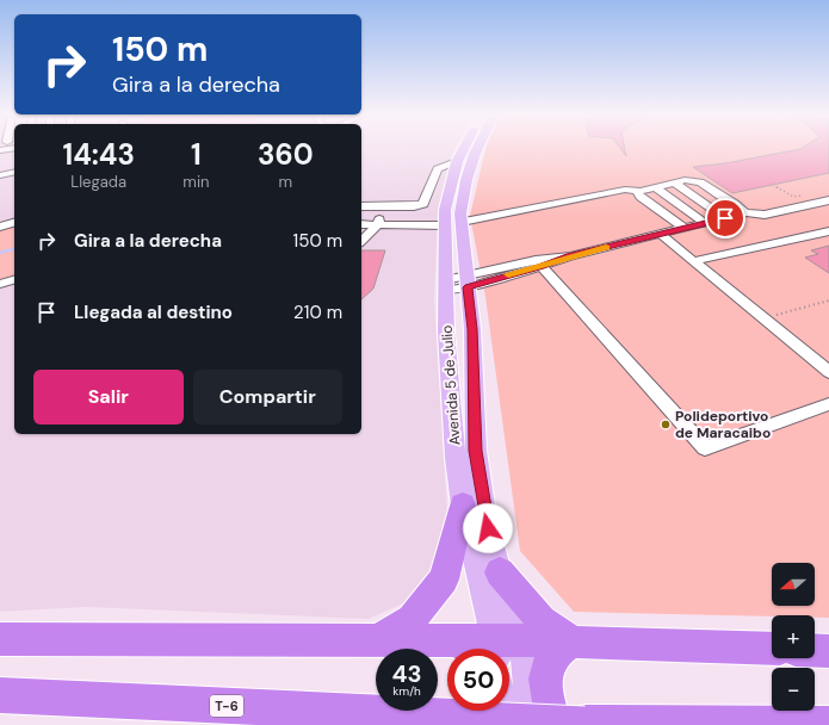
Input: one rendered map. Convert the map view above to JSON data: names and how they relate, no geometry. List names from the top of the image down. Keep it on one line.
{"streets":{"highway":["T-6"],"main road":["Avenida 5 de Julio"]},"places":["Polideportivo de Maracaibo"],"north":"left","page":{"turn":["150 m","Gira a la derecha"],"eta":["14:43","Llegada","1","min","360","m"],"list":[{"name":"Gira a la derecha","value":"150 m"},{"name":"Llegada al destino","value":"210 m"}],"buttons":["Salir","Compartir"],"map_buttons":["+","−"],"speed":"43 km/h","limit":"50"}}
